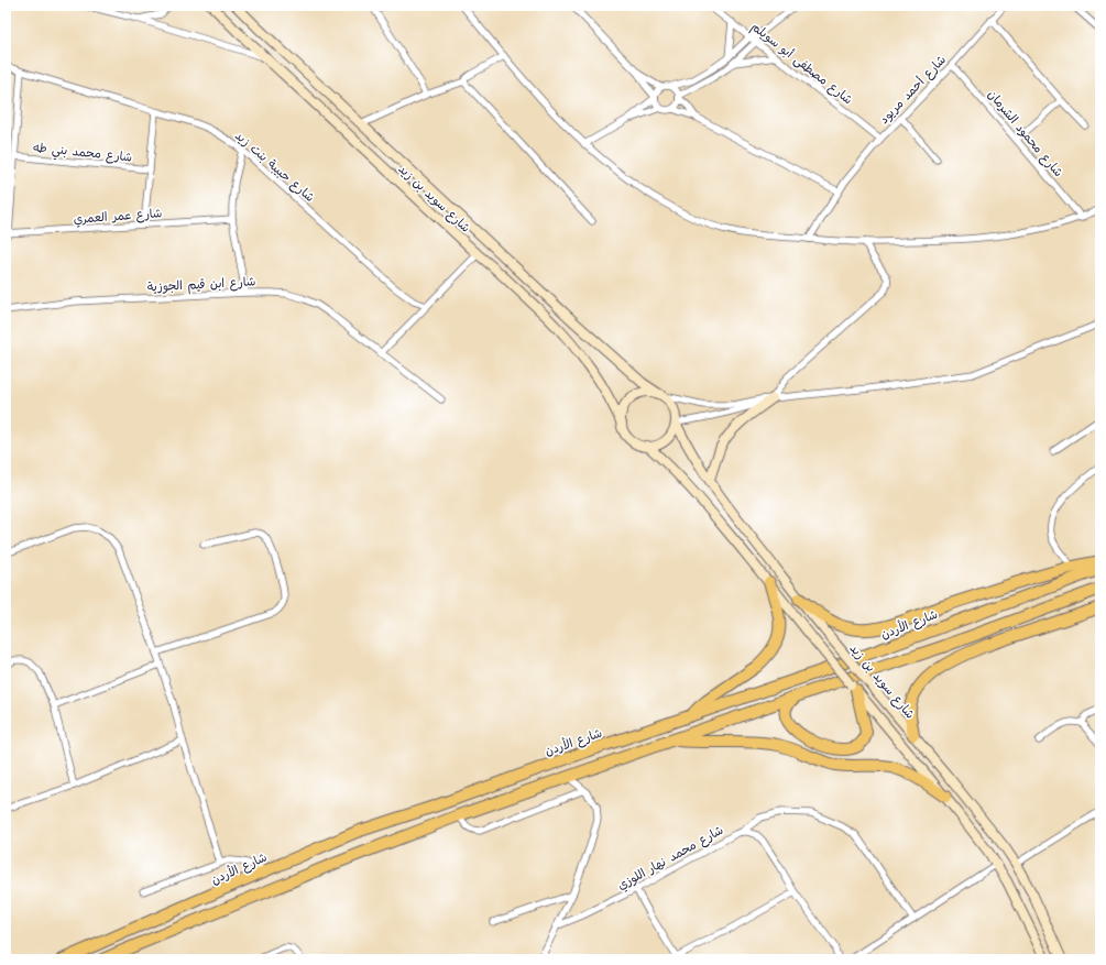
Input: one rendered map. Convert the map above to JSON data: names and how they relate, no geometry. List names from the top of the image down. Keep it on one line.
{"streets":{"highway":["شارع الأردن"],"main road":["شارع سويد بن زيد"],"street":["شارع مصطفى أبو سويلم","شارع أحمد مريود","شارع محمود الشرمان","شارع محمد بني طه","شارع حبيبة بنت زيد","شارع عمر العمري","شارع ابن قيم الجوزية","شارع محمد نهار اللوزي"]},"crossings":[["شارع مصطفى أبو سويلم","شارع أحمد مريود"],["شارع أحمد مريود","شارع محمود الشرمان"]]}
